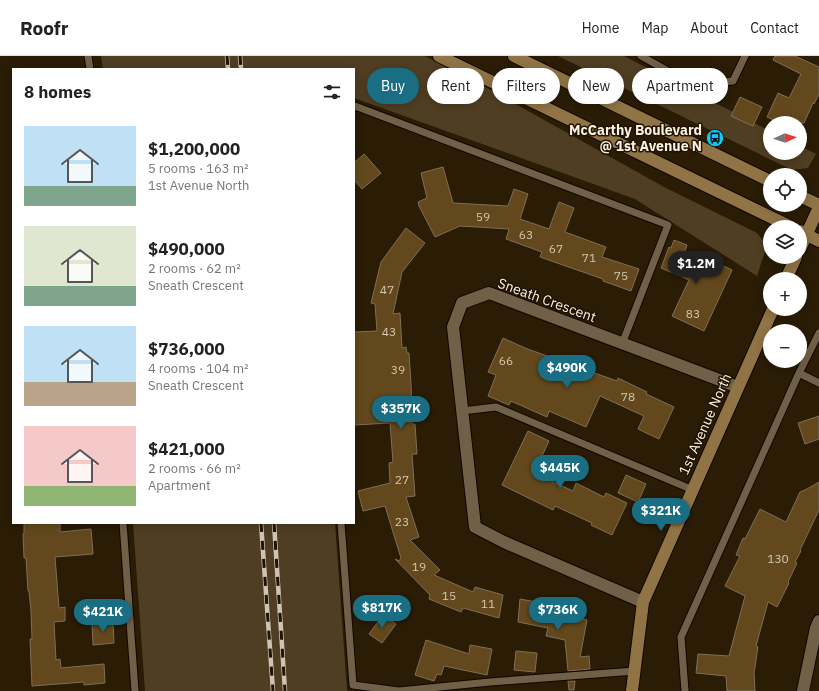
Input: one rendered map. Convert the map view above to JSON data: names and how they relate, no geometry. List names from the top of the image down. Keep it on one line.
{"streets":{"main road":["1st Avenue North"],"street":["Sneath Crescent"]},"crossings":[["Sneath Crescent","1st Avenue North"]],"places":{"bus stop":["McCarthy Boulevard @ 1st Avenue N"]},"house_numbers":["59","63","67","71","75","47","83","43","66","39","78","27","23","130","19","15","11"],"north":"right","page":{"header":"Roofr","nav":["Home","Map","About","Contact"],"chip":["Buy","Rent","Filters","New","Apartment"],"heading":"8 homes","map_buttons":["+","−"],"list":[{"name":"$1,200,000","note":"5 rooms · 163 m² · 1st Avenue North"},{"name":"$490,000","note":"2 rooms · 62 m² · Sneath Crescent"},{"name":"$736,000","note":"4 rooms · 104 m² · Sneath Crescent"},{"name":"$421,000","note":"2 rooms · 66 m² · Apartment"}],"price":["$1.2M","$490K","$357K","$445K","$321K","$817K","$736K","$421K"]}}
